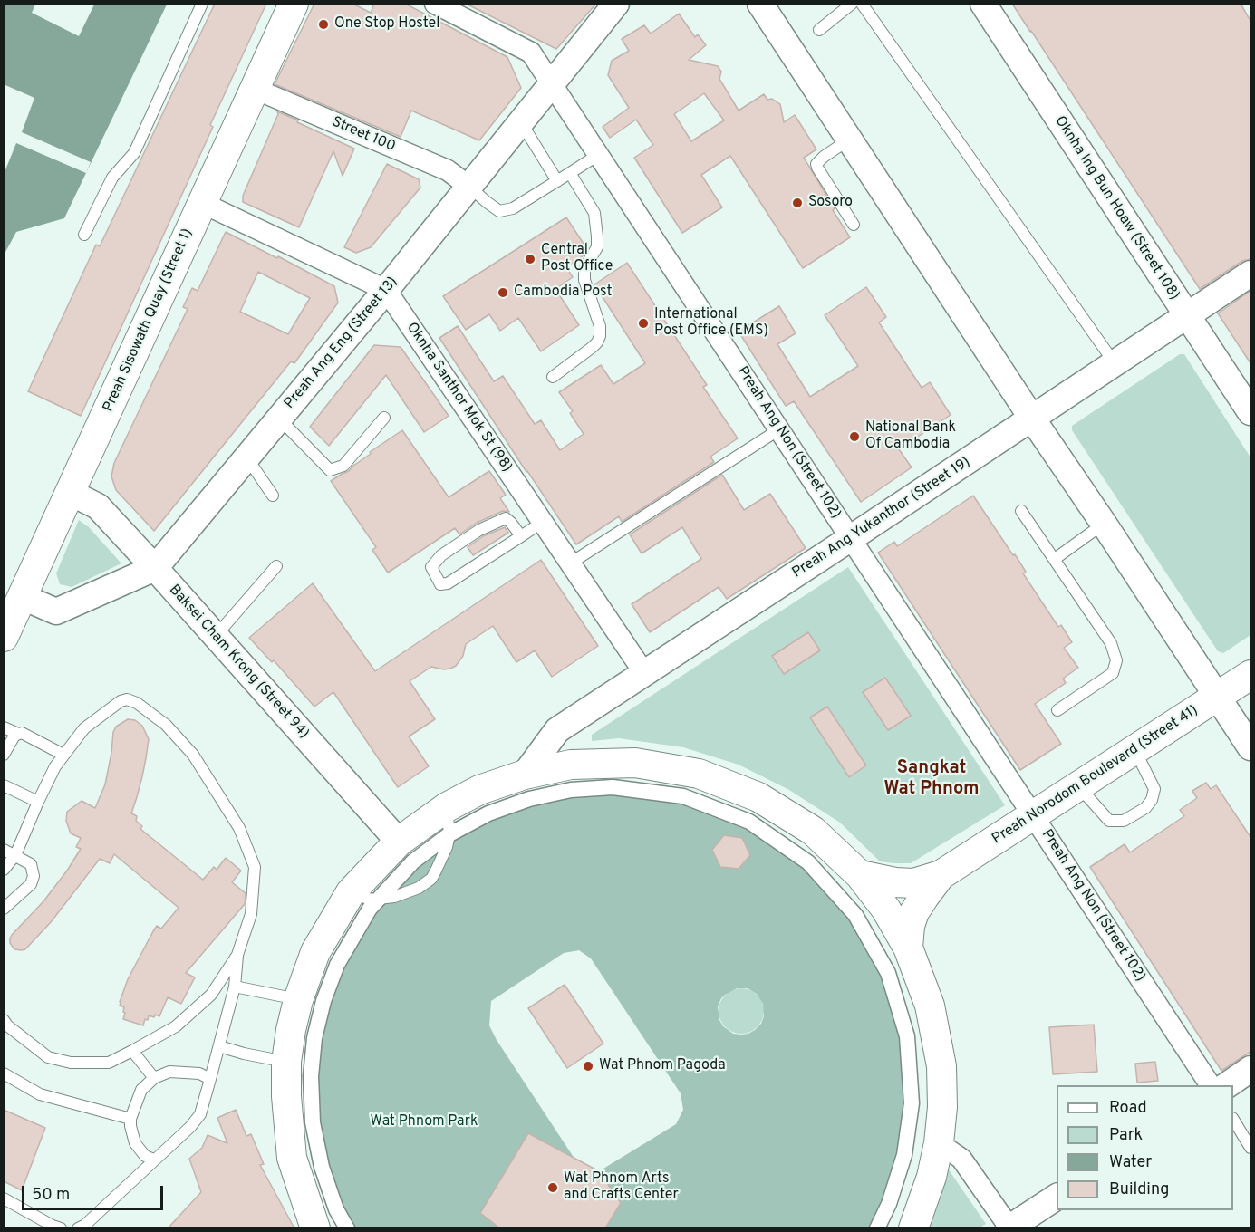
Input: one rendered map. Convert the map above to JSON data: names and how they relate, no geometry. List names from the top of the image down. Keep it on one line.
{"streets":{"main road":["Preah Sisowath Quay (Street 1)","Preah Norodom Boulevard (Street 41)"],"street":["Street 100","Oknha Ing Bun Hoaw (Street 108)","Preah Ang Eng (Street 13)","Oknha Santhor Mok St (98)","Preah Ang Non (Street 102)","Preah Ang Yukanthor (Street 19)","Baksei Cham Krong (Street 94)"]},"crossings":[["Street 100","Preah Sisowath Quay (Street 1)"],["Street 100","Preah Ang Eng (Street 13)"],["Oknha Ing Bun Hoaw (Street 108)","Preah Ang Yukanthor (Street 19)"],["Preah Sisowath Quay (Street 1)","Preah Ang Eng (Street 13)"],["Preah Sisowath Quay (Street 1)","Baksei Cham Krong (Street 94)"],["Preah Ang Eng (Street 13)","Oknha Santhor Mok St (98)"],["Preah Ang Eng (Street 13)","Preah Ang Non (Street 102)"],["Preah Ang Eng (Street 13)","Baksei Cham Krong (Street 94)"],["Oknha Santhor Mok St (98)","Preah Ang Yukanthor (Street 19)"],["Preah Ang Non (Street 102)","Preah Ang Yukanthor (Street 19)"],["Preah Ang Non (Street 102)","Preah Norodom Boulevard (Street 41)"]],"districts":["Sangkat Wat Phnom"],"parks":["Wat Phnom Park"],"places":["One Stop Hostel","Sosoro","Central Post Office","Cambodia Post","International Post Office (EMS)","National Bank Of Cambodia","Wat Phnom Pagoda","Wat Phnom Arts and Crafts Center"],"legend":["Road","Park","Water","Building"],"scale_bar":"50 m"}
